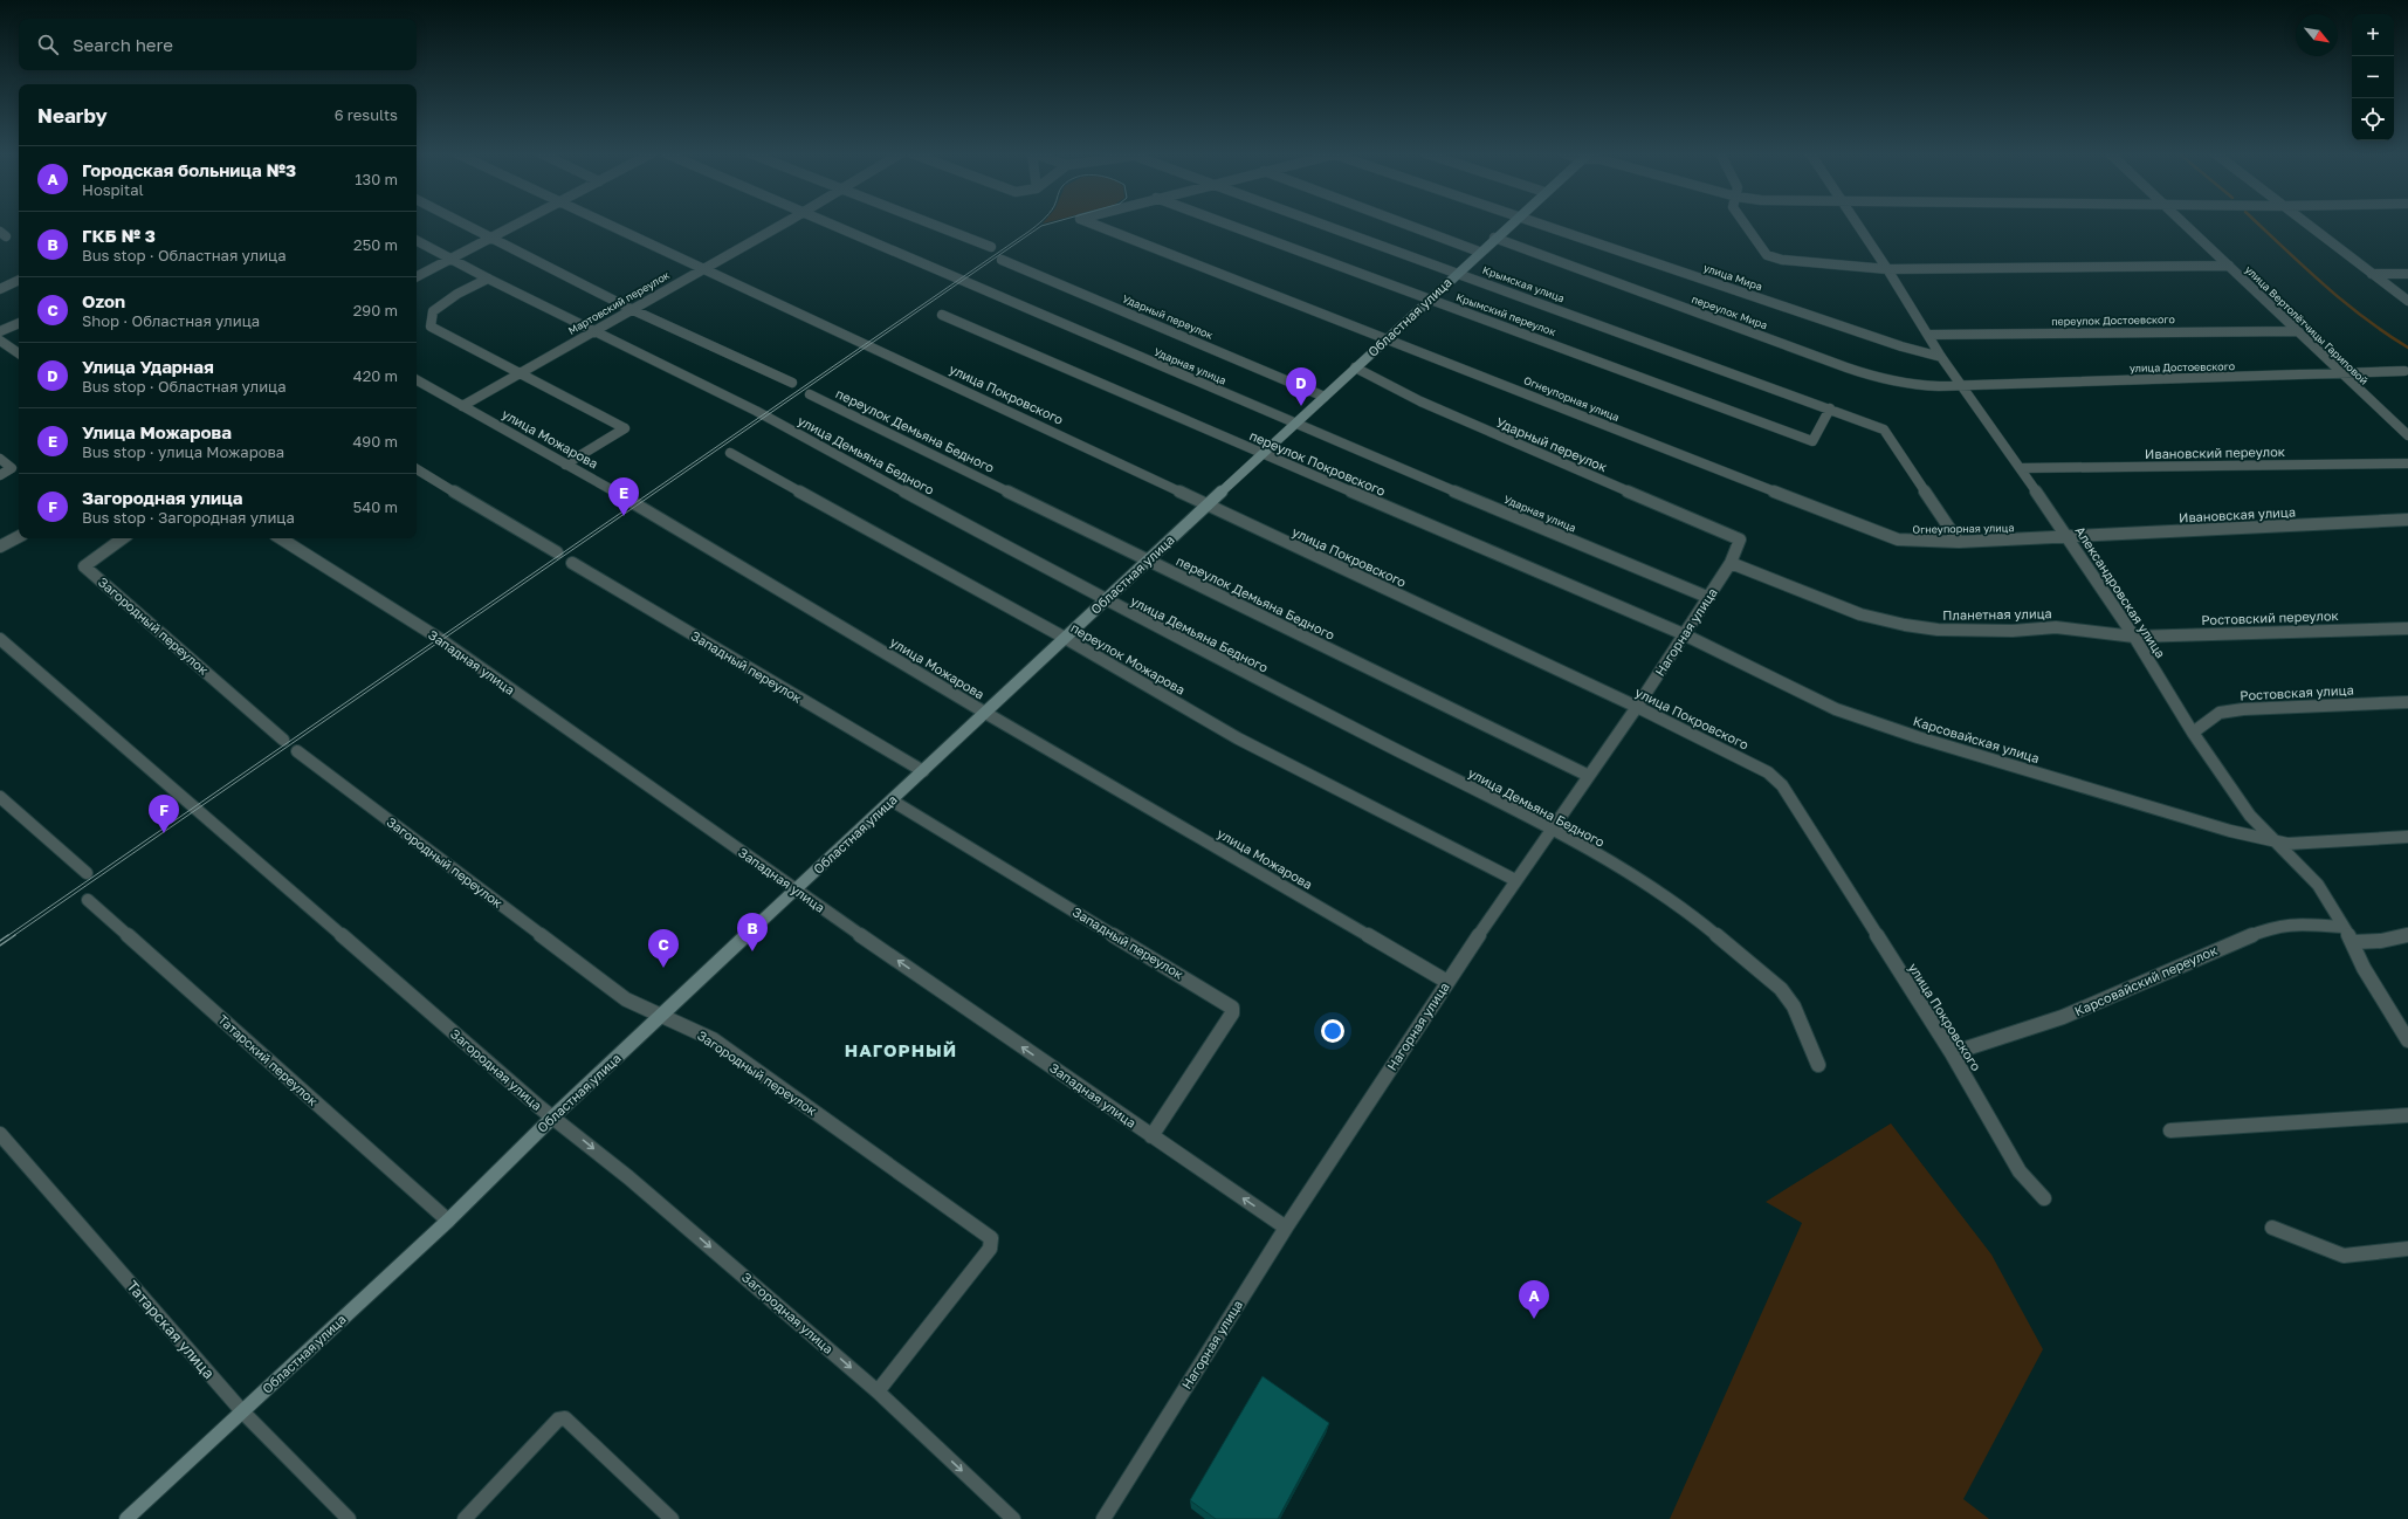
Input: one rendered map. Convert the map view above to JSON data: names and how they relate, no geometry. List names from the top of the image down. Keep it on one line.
{"streets":{"main road":["Областная улица"],"street":["улица Мира","Крымская улица","Мартовский переулок","переулок Мира","Крымский переулок","Ударный переулок","переулок Достоевского","улица Вертолётчицы Гариповой","Ударная улица","улица Достоевского","улица Покровского","Огнеупорная улица","переулок Демьяна Бедного","улица Можарова","Ивановский переулок","улица Демьяна Бедного","переулок Покровского","Ивановская улица","Александровская улица","Планетная улица","Ростовский переулок","Загородный переулок","Нагорная улица","переулок Можарова","Западная улица","Западный переулок","Ростовская улица","Карсовайская улица","Карсовайский переулок","Татарский переулок","Загородная улица","Татарская улица"]},"crossings":[["улица Мира","Александровская улица"],["Крымская улица","Крымский переулок"],["Крымская улица","Областная улица"],["Крымская улица","Огнеупорная улица"],["Мартовский переулок","улица Покровского"],["Мартовский переулок","улица Можарова"],["Мартовский переулок","улица Демьяна Бедного"],["переулок Мира","Областная улица"],["переулок Мира","улица Достоевского"],["переулок Мира","Александровская улица"],["Крымский переулок","Областная улица"],["Ударный переулок","Областная улица"],["Ударный переулок","Нагорная улица"],["Областная улица","Ударная улица"],["Областная улица","улица Покровского"],["Областная улица","Огнеупорная улица"],["Областная улица","переулок Демьяна Бедного"],["Областная улица","улица Можарова"],["Областная улица","улица Демьяна Бедного"],["Областная улица","переулок Покровского"],["Областная улица","Загородный переулок"],["Областная улица","переулок Можарова"],["Областная улица","Западная улица"],["Областная улица","Западный переулок"],["Областная улица","Татарский переулок"],["Областная улица","Загородная улица"],["Областная улица","Татарская улица"],["переулок Достоевского","улица Вертолётчицы Гариповой"],["переулок Достоевского","Александровская улица"],["улица Вертолётчицы Гариповой","улица Достоевского"],["Ударная улица","Нагорная улица"],["улица Достоевского","Александровская улица"],["улица Покровского","Нагорная улица"],["улица Покровского","Карсовайский переулок"],["Огнеупорная улица","Ивановская улица"],["Огнеупорная улица","Александровская улица"],["переулок Демьяна Бедного","Нагорная улица"],["улица Можарова","Нагорная улица"],["Ивановский переулок","Александровская улица"],["улица Демьяна Бедного","Нагорная улица"],["переулок Покровского","Нагорная улица"],["переулок Покровского","Карсовайская улица"],["Ивановская улица","Александровская улица"],["Александровская улица","Планетная улица"],["Александровская улица","Ростовский переулок"],["Александровская улица","Ростовская улица"],["Александровская улица","Карсовайская улица"],["Александровская улица","Карсовайский переулок"],["Планетная улица","Ростовский переулок"],["Планетная улица","Нагорная улица"],["Загородный переулок","Загородная улица"],["Нагорная улица","переулок Можарова"],["Нагорная улица","Западная улица"],["Нагорная улица","Карсовайская улица"],["Западная улица","Западный переулок"]],"one_way":["Западная улица","Загородная улица"],"districts":["НАГОРНЫЙ"],"north":"bottom right","page":{"map_buttons":["+","−"],"search":"Search here","heading":["Nearby","6 results"],"list":[{"mark":"A","name":"Городская больница №3","note":"Hospital","value":"130 m"},{"mark":"B","name":"ГКБ № 3","note":"Bus stop · Областная улица","value":"250 m"},{"mark":"C","name":"Ozon","note":"Shop · Областная улица","value":"290 m"},{"mark":"D","name":"Улица Ударная","note":"Bus stop · Областная улица","value":"420 m"},{"mark":"E","name":"Улица Можарова","note":"Bus stop · улица Можарова","value":"490 m"},{"mark":"F","name":"Загородная улица","note":"Bus stop · Загородная улица","value":"540 m"}],"pins":["D","E","F","B","C","A"]}}
